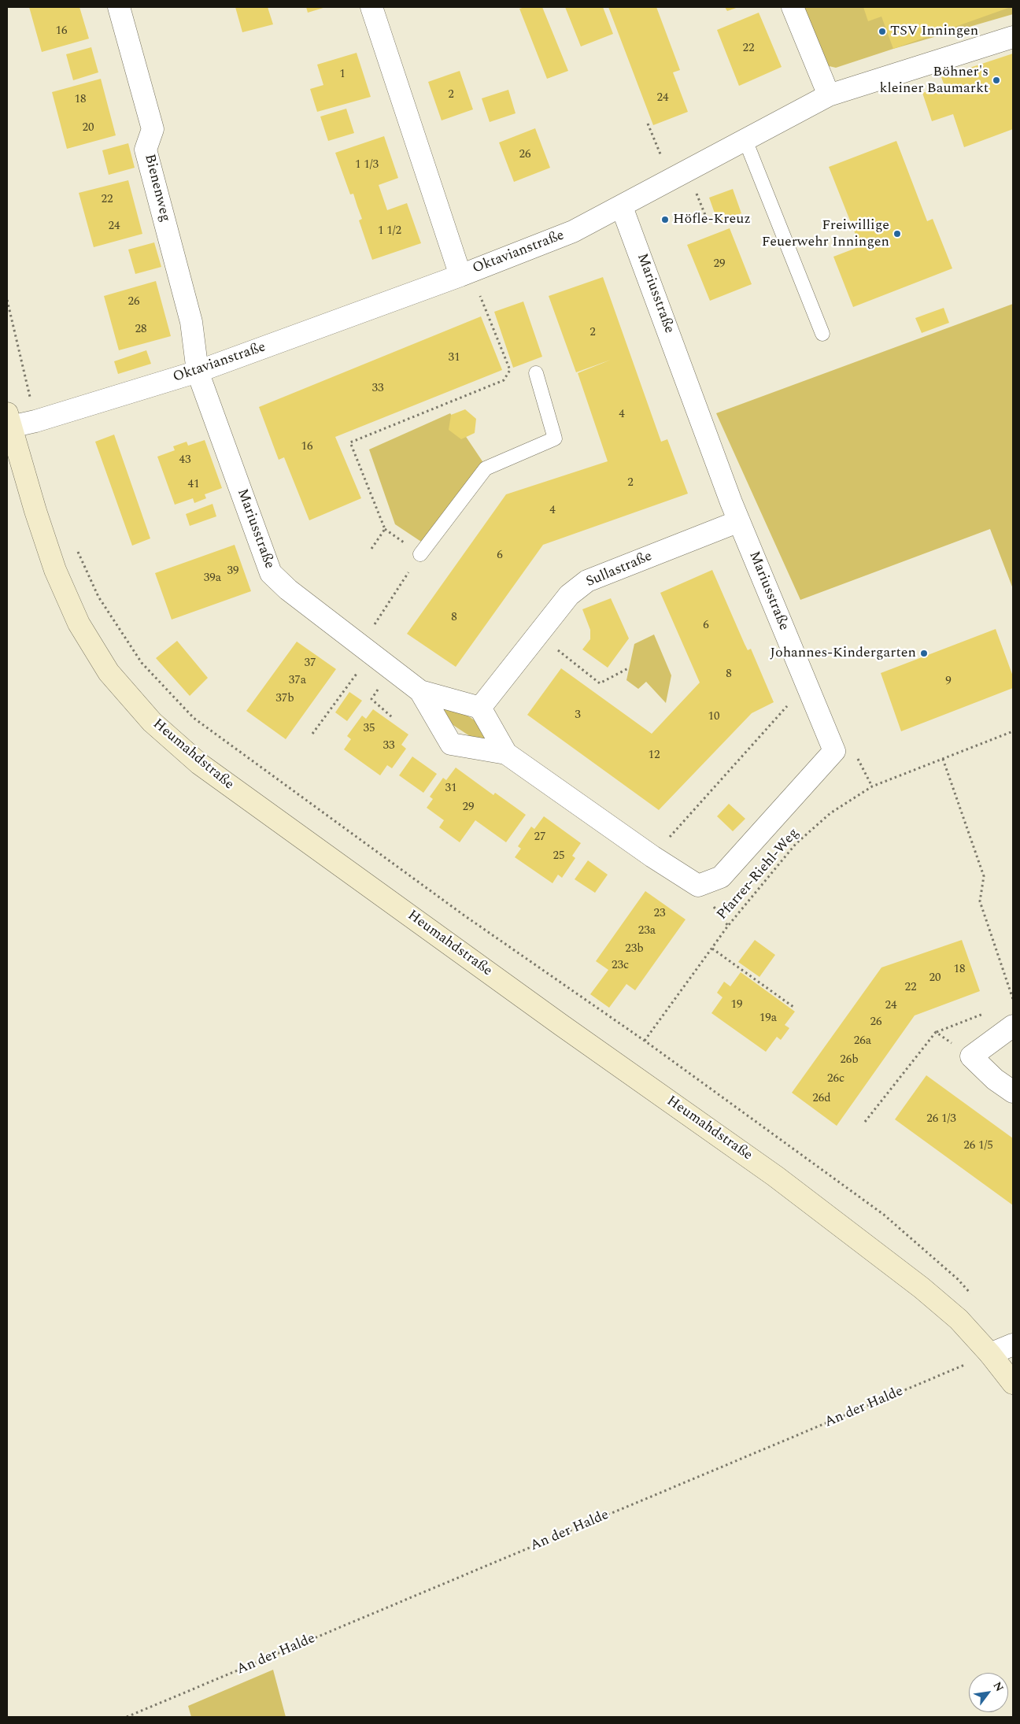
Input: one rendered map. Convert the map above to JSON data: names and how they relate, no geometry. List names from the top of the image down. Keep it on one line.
{"streets":{"main road":["Heumahdstraße"],"street":["Bienenweg","Oktavianstraße","Mariusstraße","Sullastraße"],"path":["Pfarrer-Riehl-Weg","An der Halde"]},"crossings":[["Bienenweg","Oktavianstraße"],["Bienenweg","Mariusstraße"],["Oktavianstraße","Mariusstraße"],["Oktavianstraße","Heumahdstraße"],["Mariusstraße","Sullastraße"],["Heumahdstraße","An der Halde"]],"places":["TSV Inningen","Böhner's kleiner Baumarkt","Höfle-Kreuz","Freiwillige Feuerwehr Inningen","Johannes-Kindergarten"],"house_numbers":["16","22","1","2","24","18","20","26","1 1/3","22","24","1 1/2","29","26","28","2","31","33","4","16","43","2","41","4","6","39","39a","8","6","37","8","37a","9","37b","3","10","35","33","12","31","29","27","25","23","23a","23b","23c","18","20","22","19","24","19a","26","26a","26b","26c","26d","26 1/3","26 1/5"],"north":"top right"}
